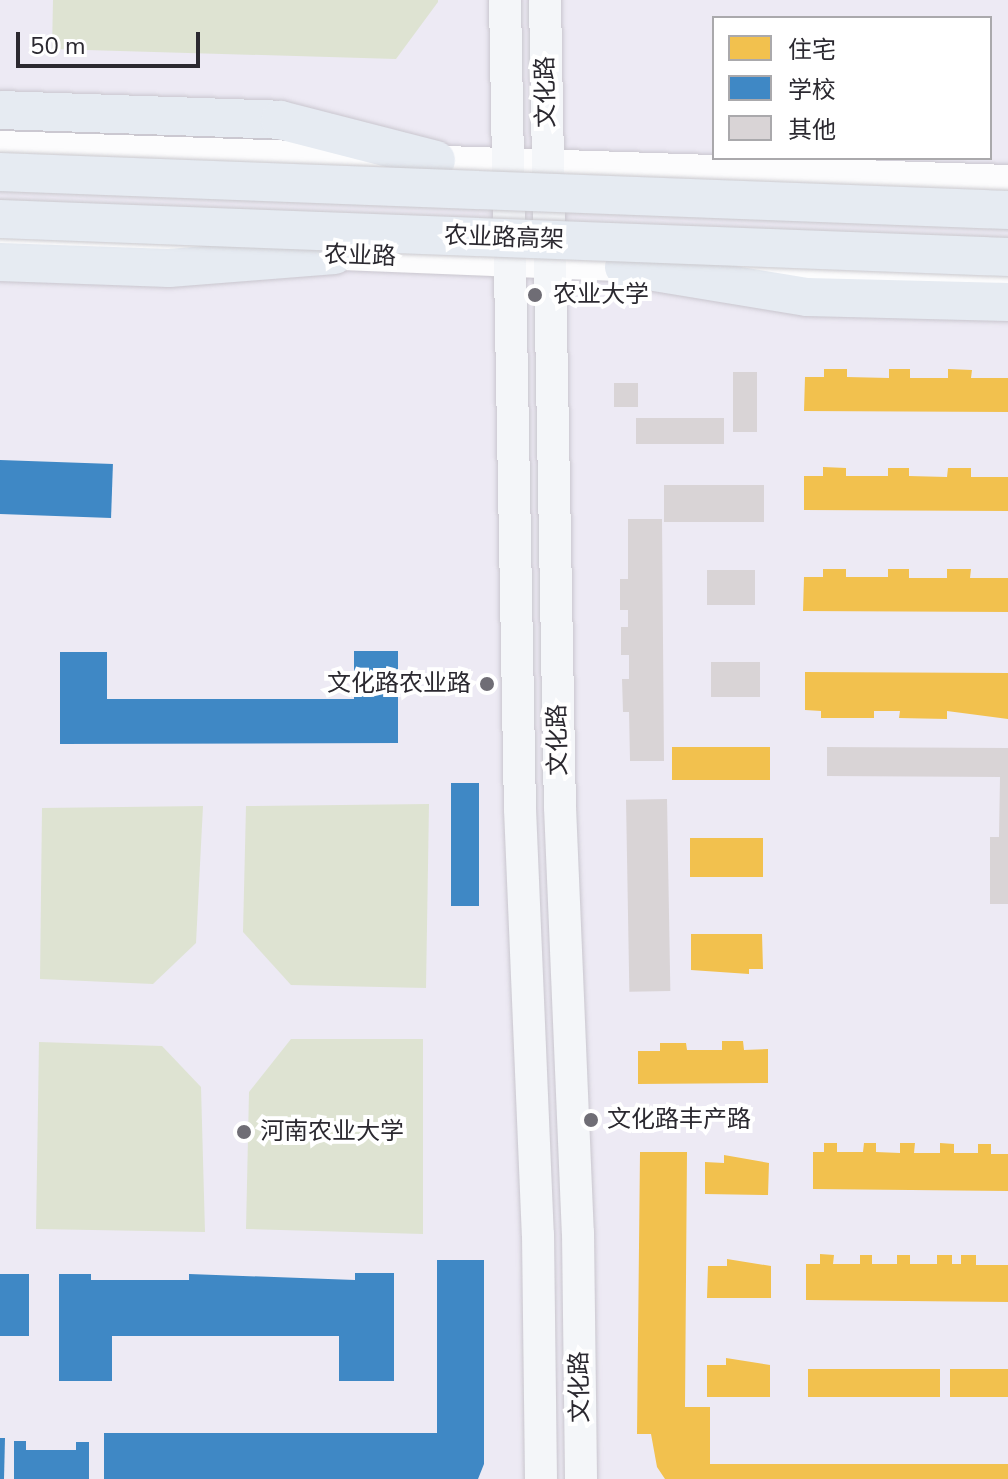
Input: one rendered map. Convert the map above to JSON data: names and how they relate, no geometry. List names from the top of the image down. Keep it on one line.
{"streets":{"highway":["农业路高架"],"main road":["文化路"],"street":["农业路"]},"crossings":[["文化路","农业路"]],"places":["农业大学","文化路农业路","文化路丰产路","河南农业大学"],"legend":["住宅","学校","其他"],"scale_bar":"50 m"}
